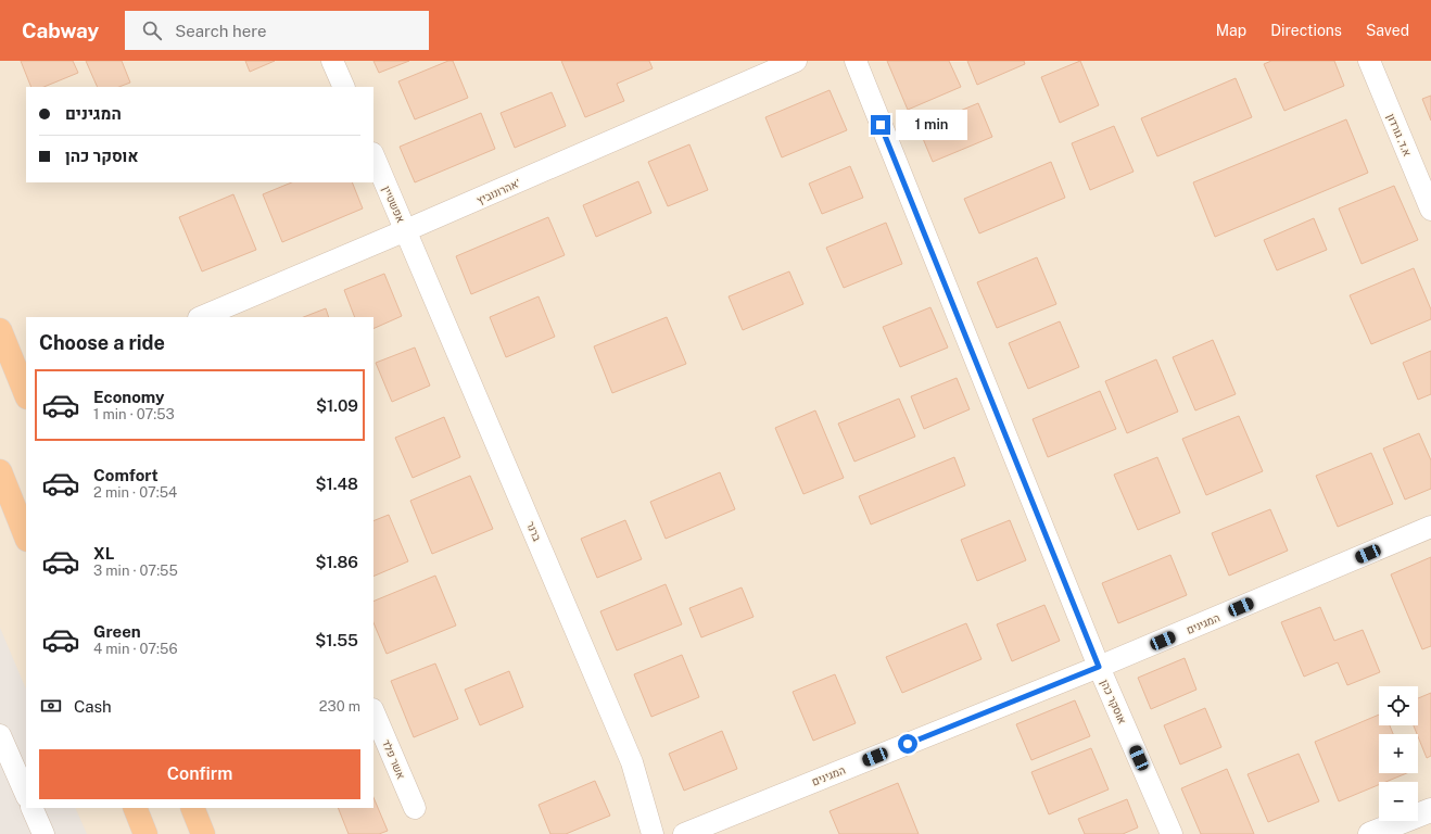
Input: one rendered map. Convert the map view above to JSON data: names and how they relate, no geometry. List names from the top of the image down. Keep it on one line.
{"streets":{"street":["א.ד. גורדון","אהרונוביץ'","אפשטיין","ברנר","המגינים","אוסקר כהן","אשר פלד"]},"crossings":[["אהרונוביץ'","אפשטיין"],["אהרונוביץ'","ברנר"],["אפשטיין","ברנר"],["המגינים","אוסקר כהן"]],"page":{"header":"Cabway","search":"Search here","nav":["Map","Directions","Saved"],"banner":["המגינים","אוסקר כהן"],"bubble":"1 min","heading":"Choose a ride","list":[{"name":"Economy","note":"1 min · 07:53","value":"$1.09"},{"name":"Comfort","note":"2 min · 07:54","value":"$1.48"},{"name":"XL","note":"3 min · 07:55","value":"$1.86"},{"name":"Green","note":"4 min · 07:56","value":"$1.55"}],"pay":["Cash","230 m"],"map_buttons":["+","−"],"buttons":"Confirm"}}
